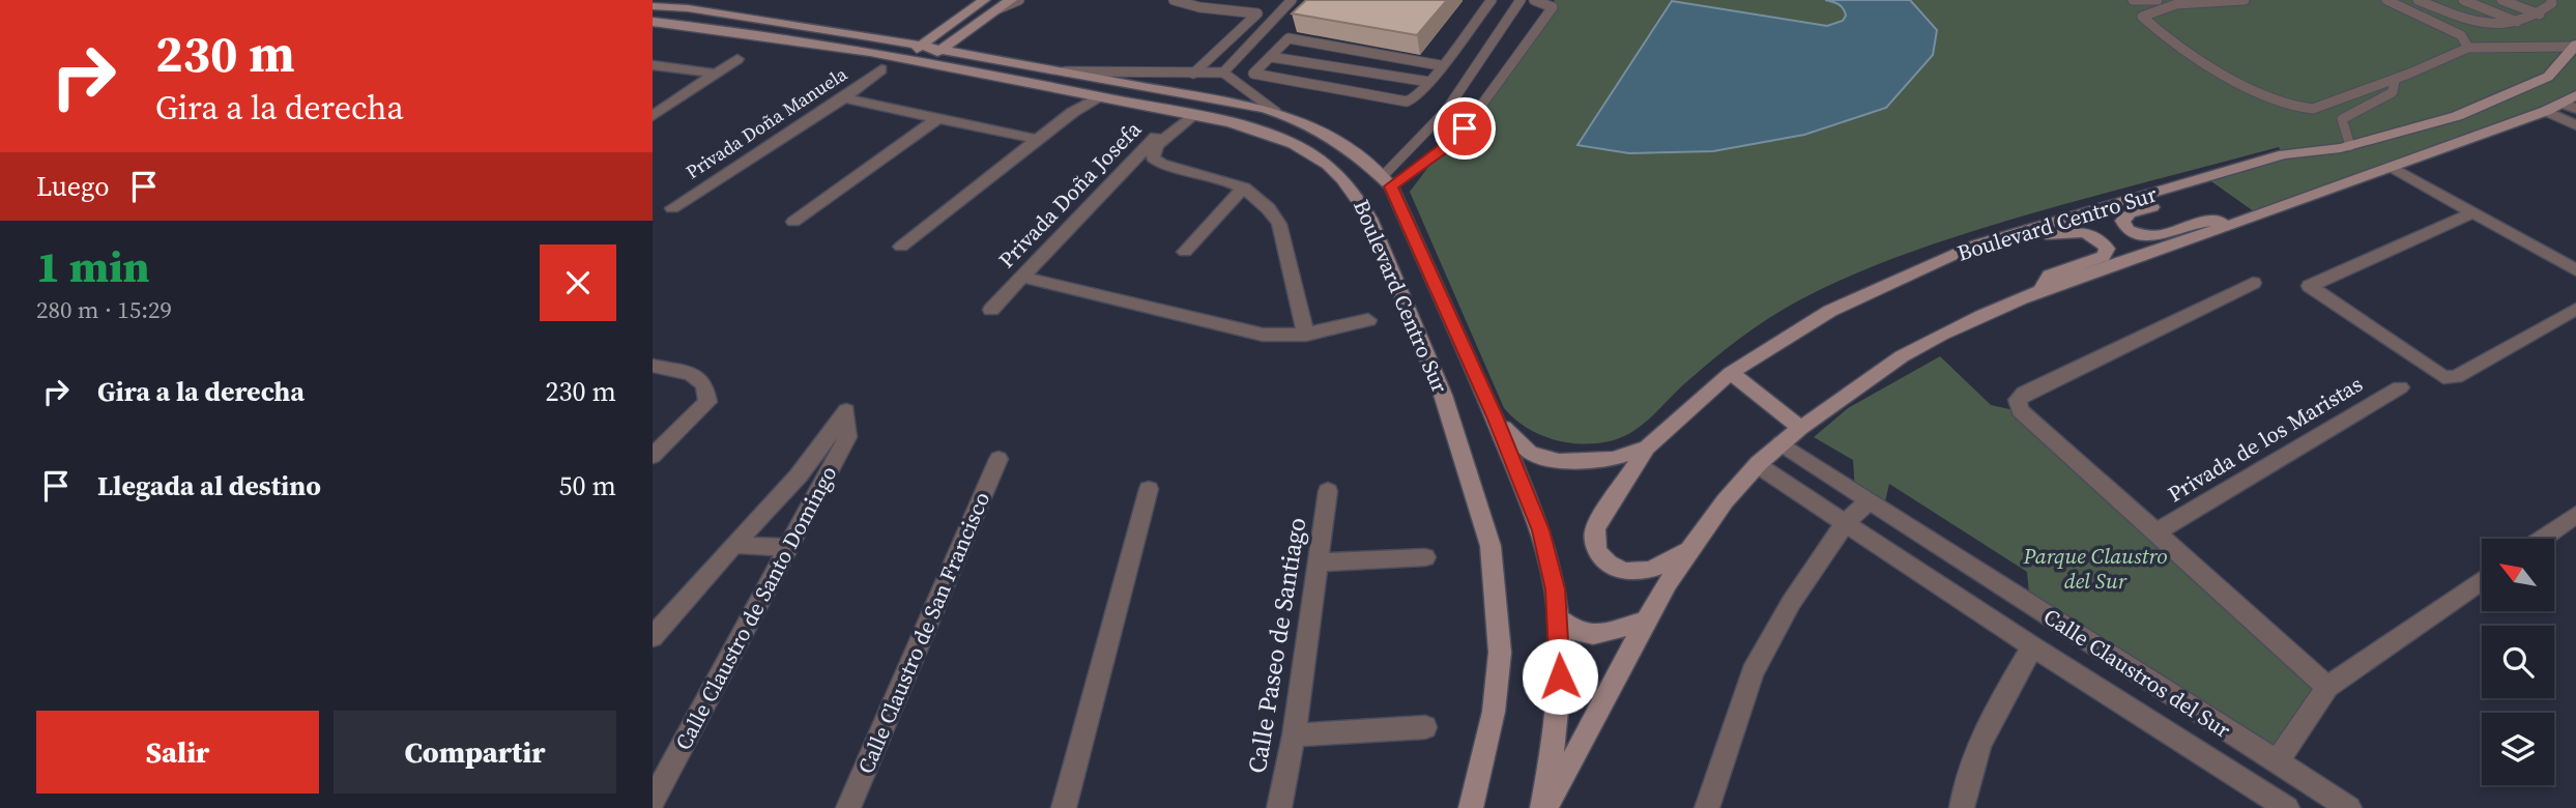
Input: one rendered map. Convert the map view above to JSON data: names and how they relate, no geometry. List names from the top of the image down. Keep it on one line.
{"streets":{"street":["Privada Doña Manuela","Privada Doña Josefa","Boulevard Centro Sur","Privada de los Maristas","Calle Claustro de Santo Domingo","Calle Claustro de San Francisco","Calle Paseo de Santiago","Calle Claustros del Sur"]},"crossings":[["Privada Doña Josefa","Boulevard Centro Sur"]],"parks":["Parque Claustro del Sur"],"north":"top left","page":{"turn":["230 m","Gira a la derecha"],"then":"Luego","heading":["1 min","280 m · 15:29"],"list":[{"name":"Gira a la derecha","value":"230 m"},{"name":"Llegada al destino","value":"50 m"}],"buttons":["Salir","Compartir"]}}
